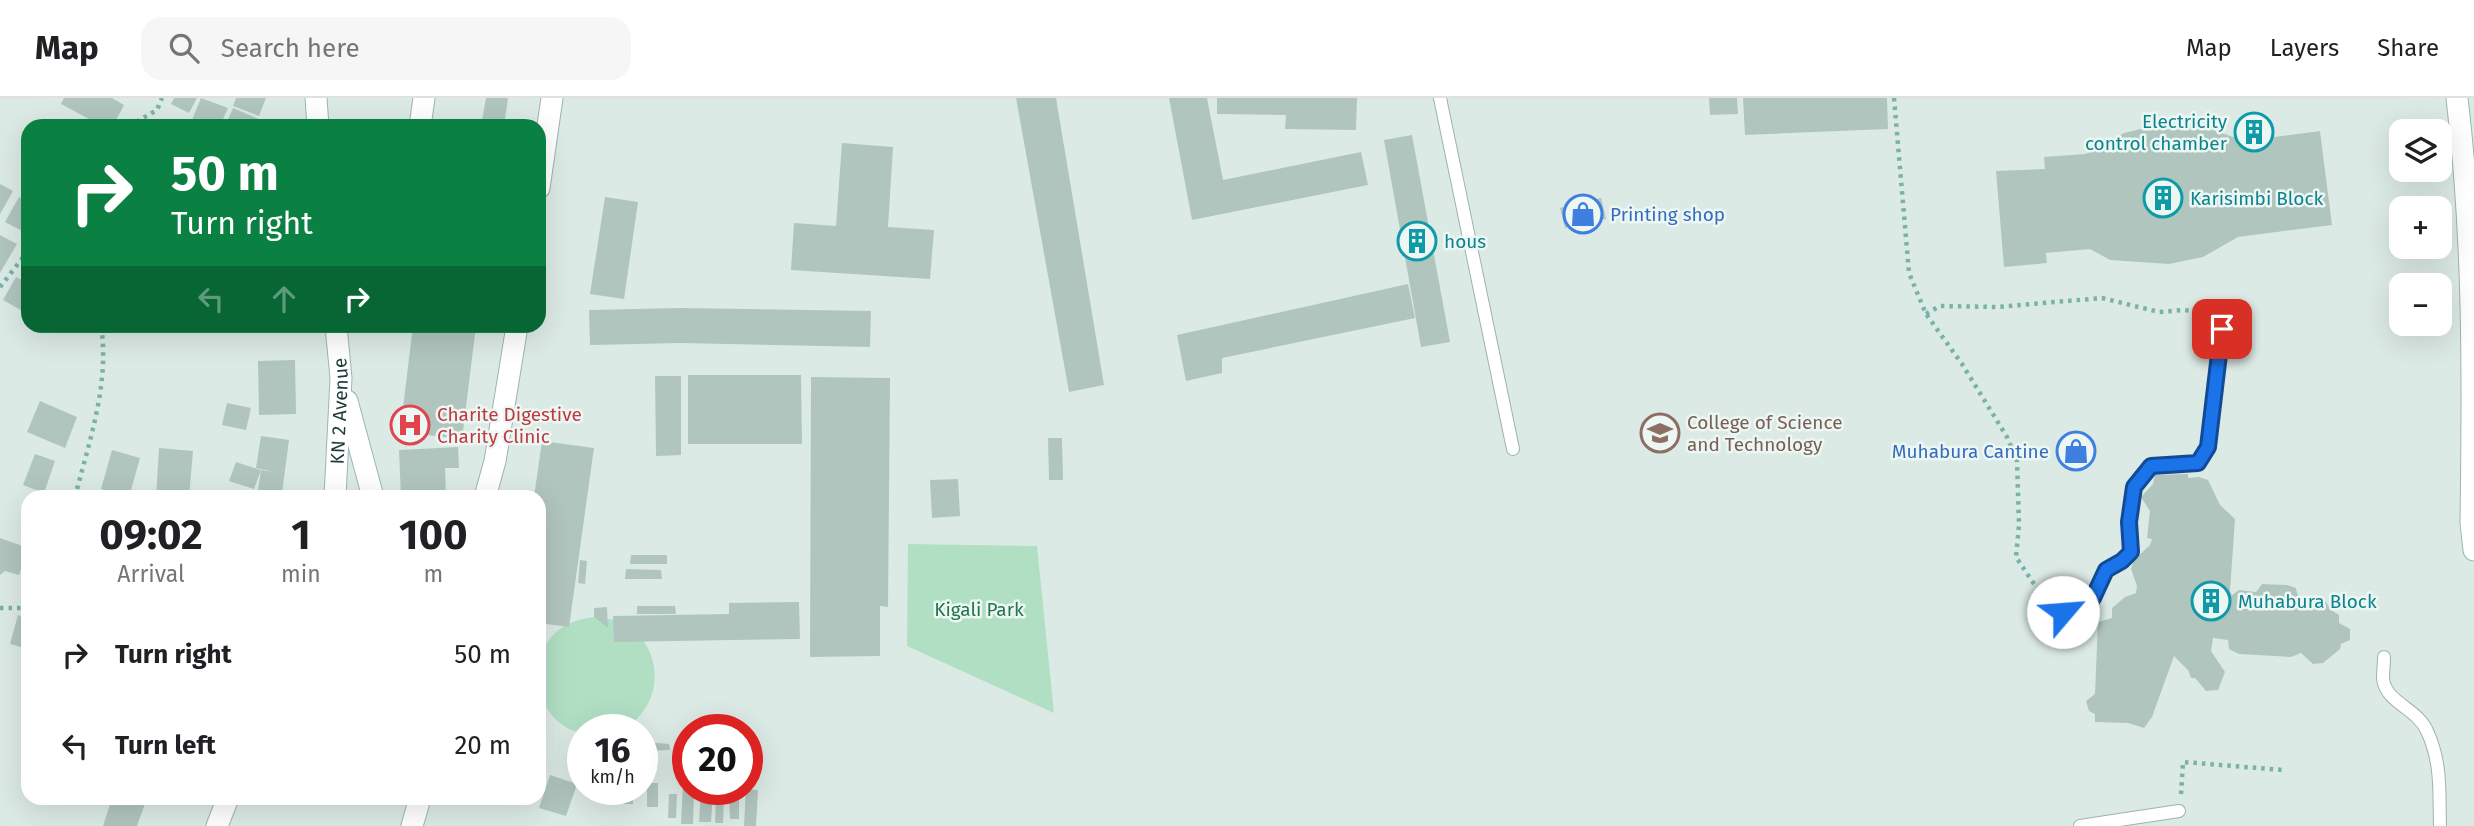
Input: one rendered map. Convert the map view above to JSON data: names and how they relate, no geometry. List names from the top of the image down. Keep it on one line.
{"streets":{"street":["KN 2 Avenue"]},"parks":["Kigali Park"],"places":{"building":["Electricity control chamber","Karisimbi Block","hous","Muhabura Block"],"shop":["Printing shop","Muhabura Cantine"],"hospital":["Charite Digestive Charity Clinic"],"school or university":["College of Science and Technology"]},"page":{"header":"Map","search":"Search here","nav":["Map","Layers","Share"],"map_buttons":["+","−"],"turn":["50 m","Turn right"],"eta":["09:02","Arrival","1","min","100","m"],"list":[{"name":"Turn right","value":"50 m"},{"name":"Turn left","value":"20 m"}],"speed":"16 km/h","limit":"20"}}
